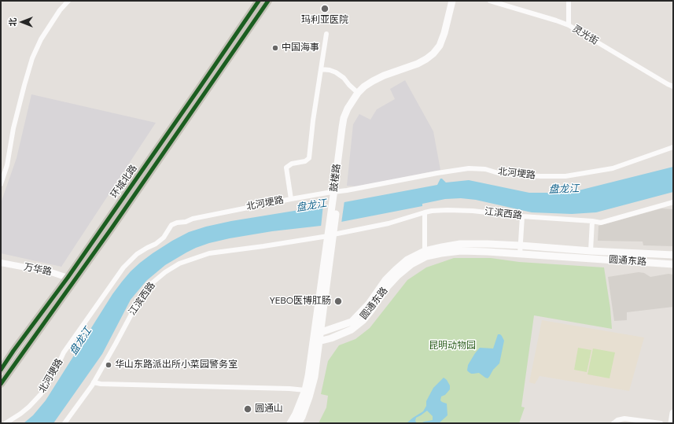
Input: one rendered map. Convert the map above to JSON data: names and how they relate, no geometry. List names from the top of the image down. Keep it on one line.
{"streets":{"main road":["鼓楼路","环城北路","圆通东路"],"street":["灵光街","北河埂路","江滨西路","万华路"]},"crossings":[["北河埂路","鼓楼路"],["鼓楼路","江滨西路"],["鼓楼路","圆通东路"],["环城北路","万华路"]],"water":["盘龙江"],"parks":["昆明动物园"],"places":["玛利亚医院","中国海事","YEBO医博肛肠","华山东路派出所小菜园警务室","圆通山"],"north":"left"}
